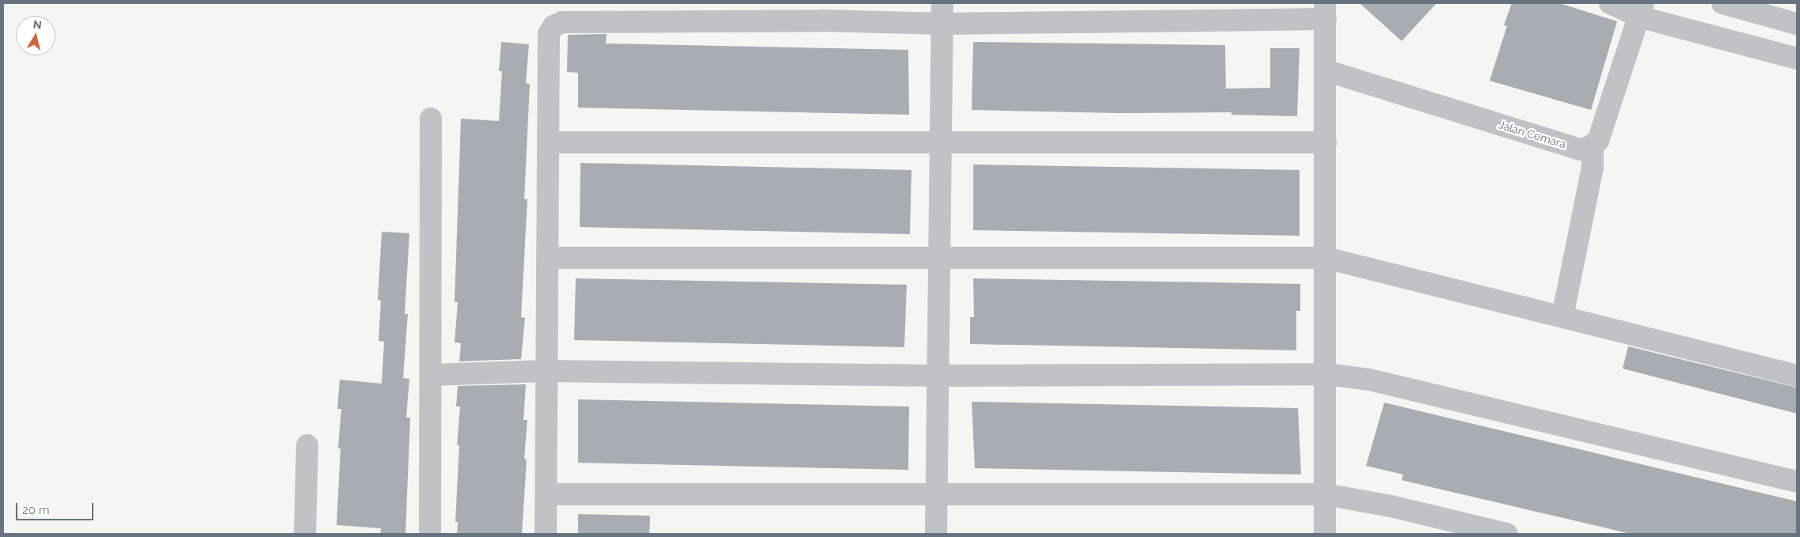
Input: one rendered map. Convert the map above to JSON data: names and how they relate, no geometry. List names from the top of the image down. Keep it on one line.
{"streets":{"street":["Jalan Cemara"]},"scale_bar":"20 m","north":"top"}
